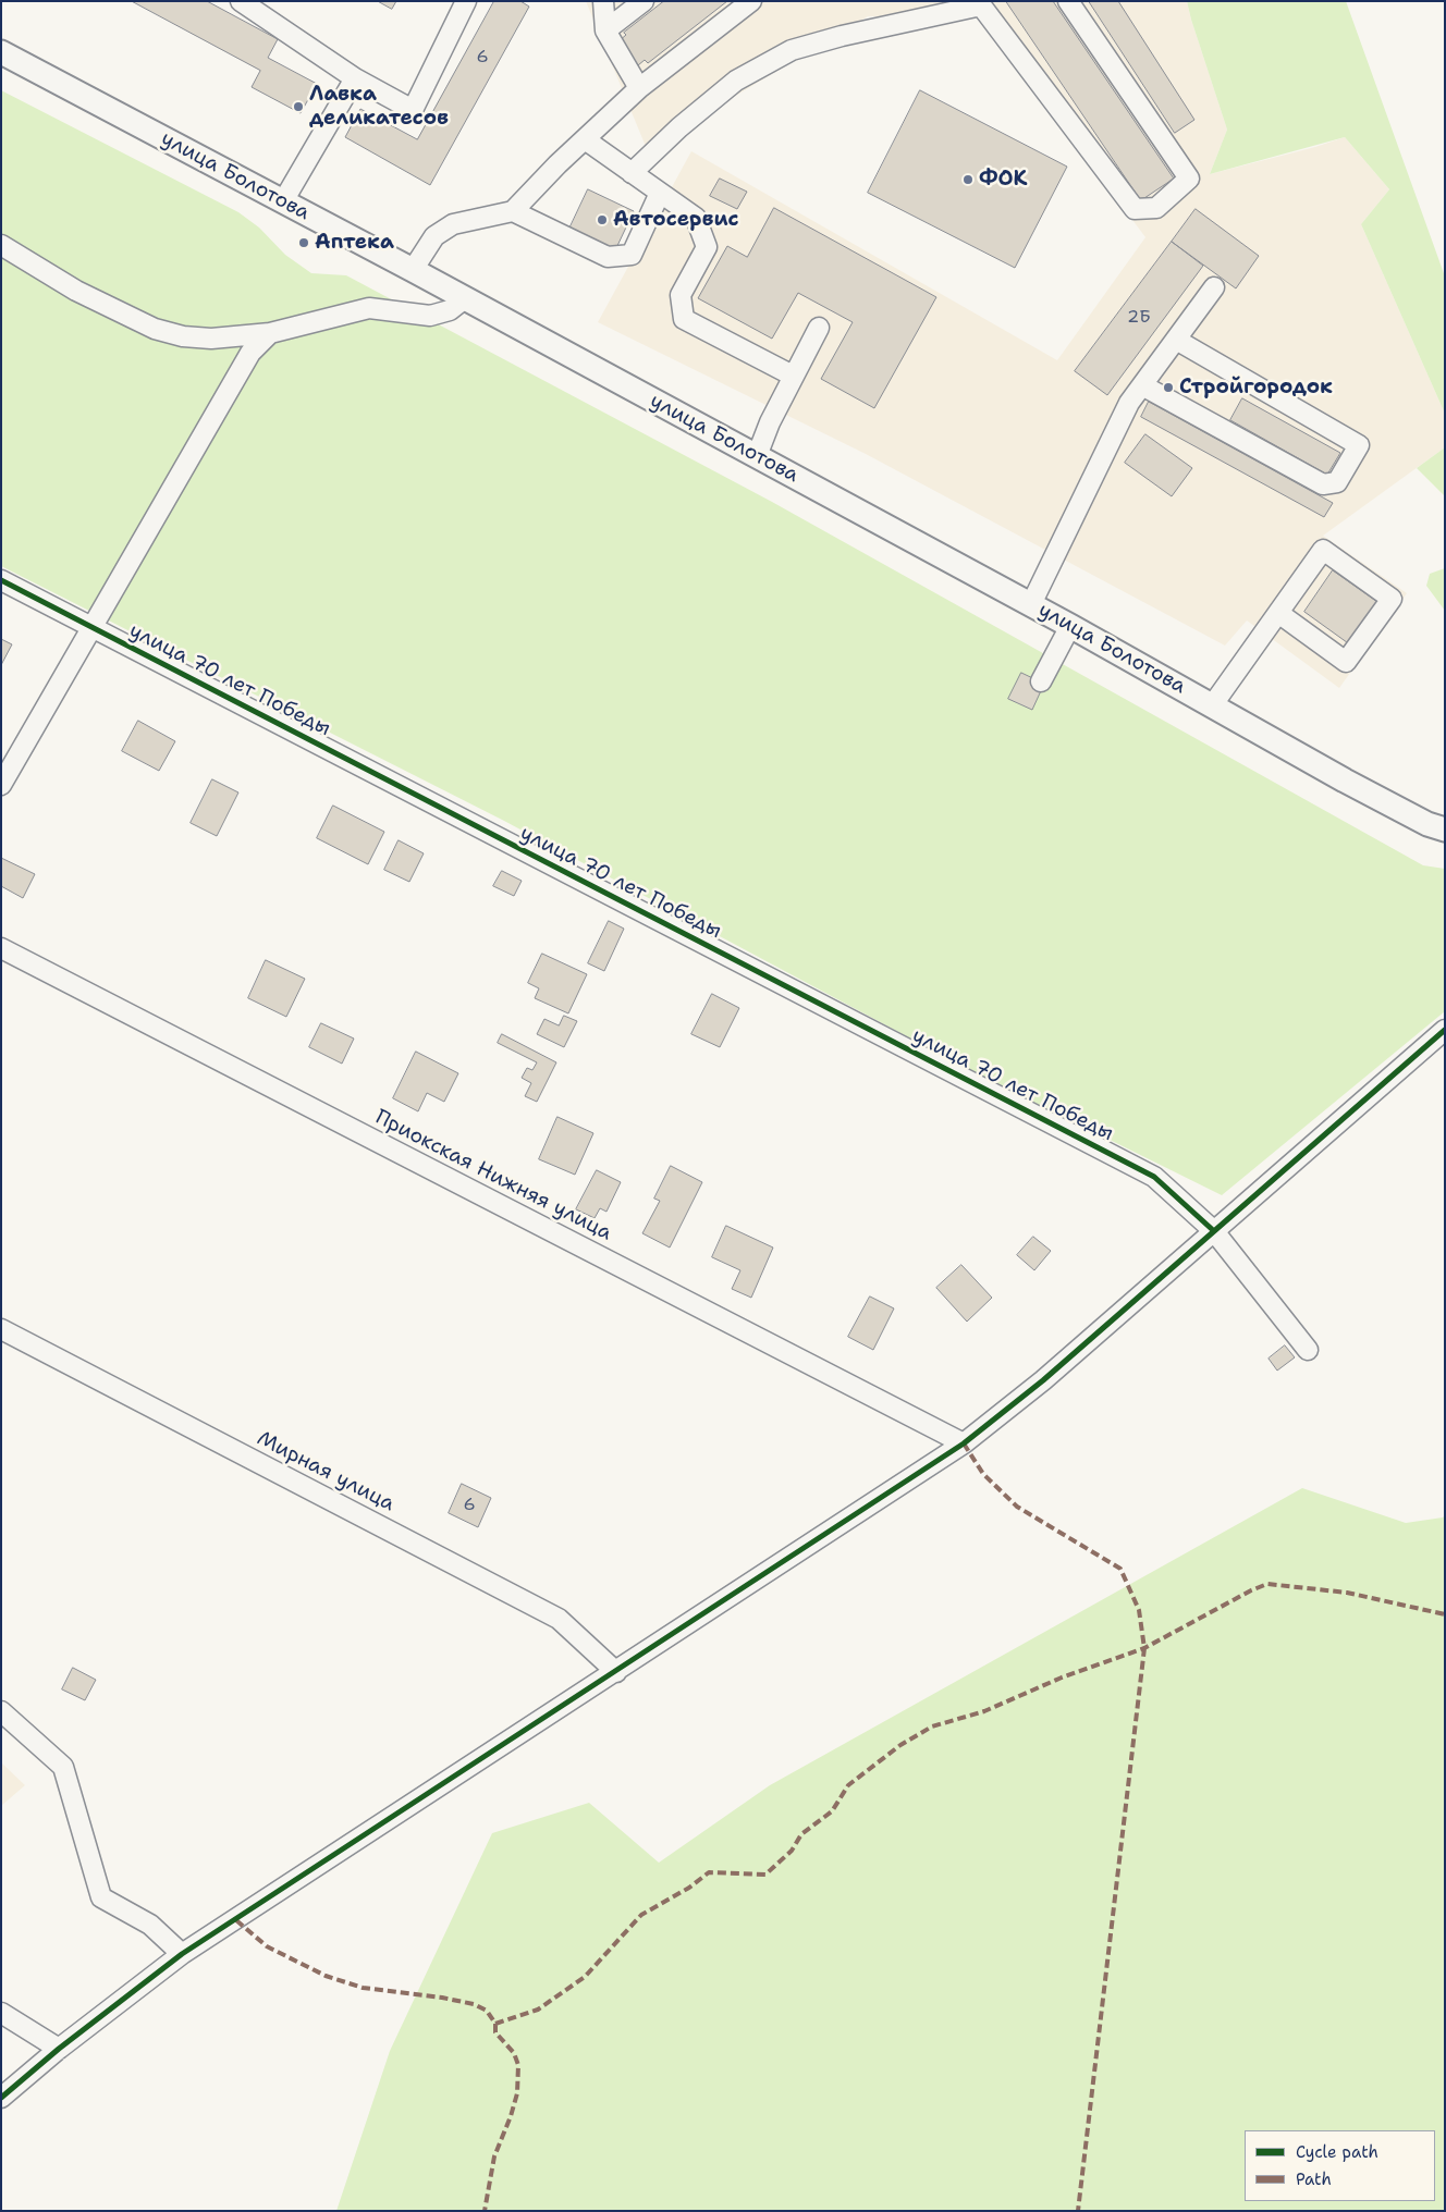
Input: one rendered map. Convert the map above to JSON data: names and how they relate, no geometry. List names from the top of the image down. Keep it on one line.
{"streets":{"main road":["улица Болотова"],"street":["улица 70 лет Победы","Приокская Нижняя улица","Мирная улица"]},"places":["Лавка деликатесов","ФОК","Автосервис","Аптека","Стройгородок"],"house_numbers":["6","2Б","6"],"legend":["Cycle path","Path"]}
